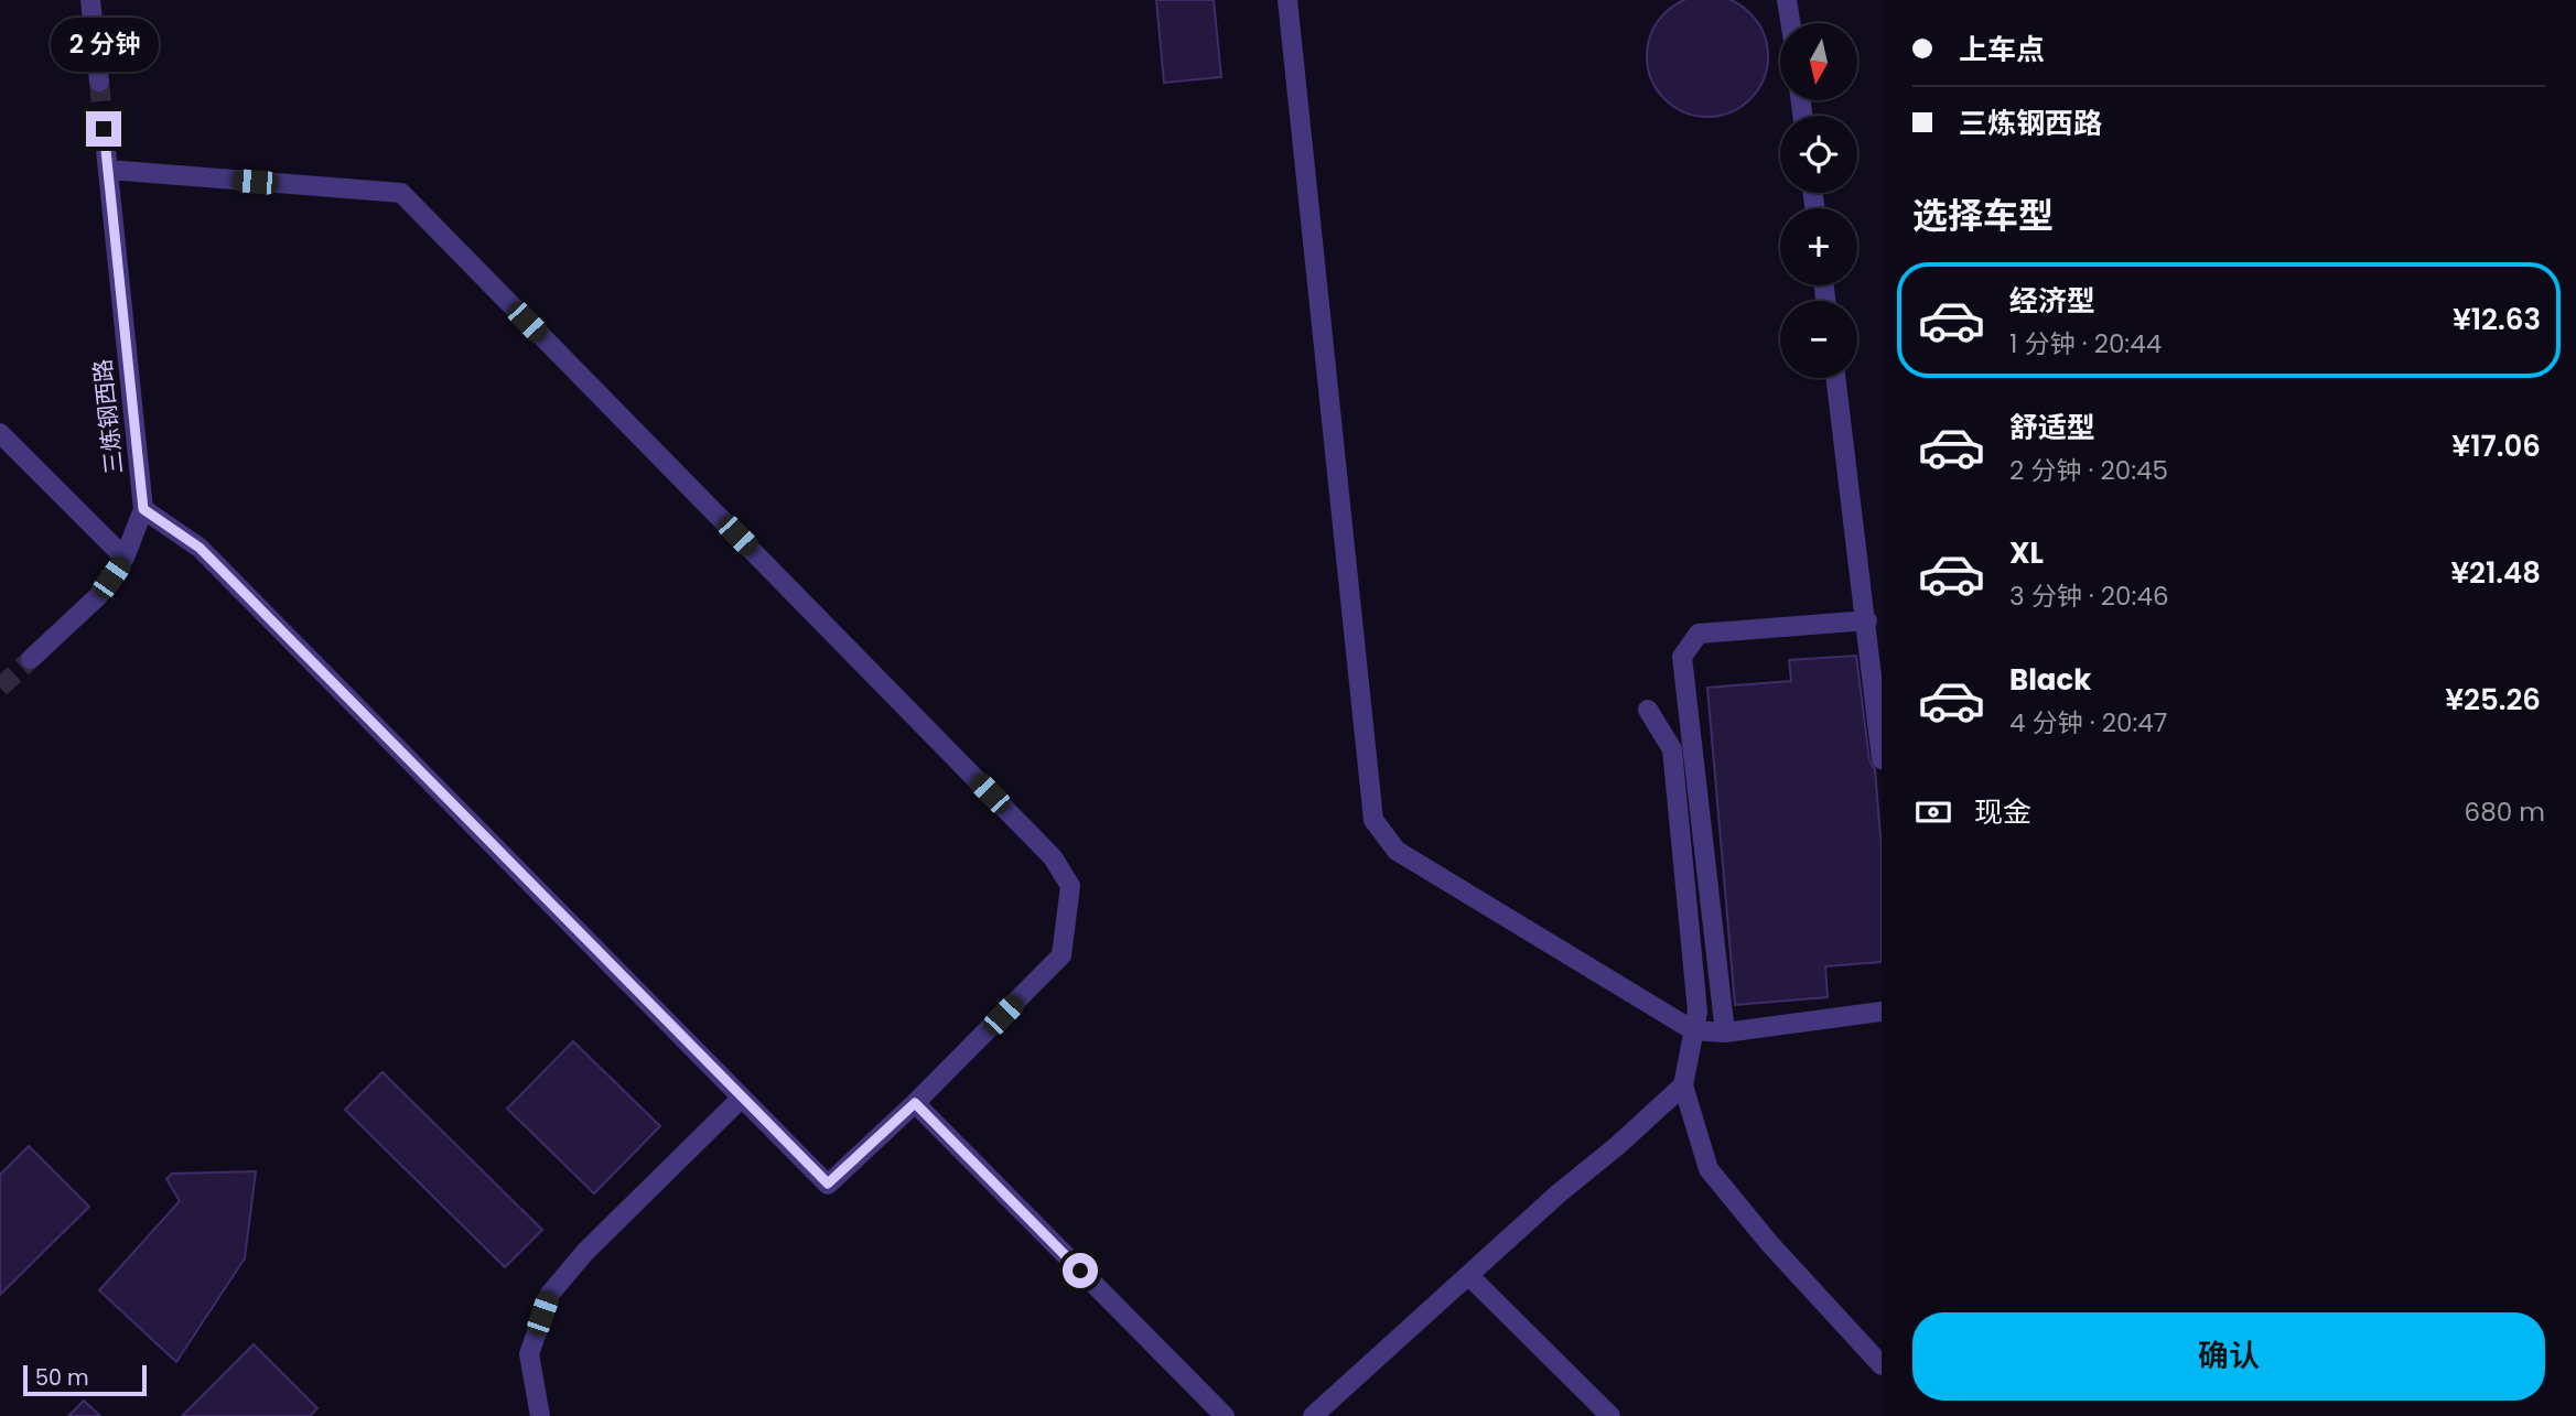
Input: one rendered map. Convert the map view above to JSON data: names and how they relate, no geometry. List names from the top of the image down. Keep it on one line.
{"streets":{"lane":["三炼钢西路"]},"scale_bar":"50 m","north":"bottom","page":{"banner":["上车点","三炼钢西路"],"bubble":"2 分钟","map_buttons":["+","−"],"heading":"选择车型","list":[{"name":"经济型","note":"1 分钟 · 20:44","value":"¥12.63"},{"name":"舒适型","note":"2 分钟 · 20:45","value":"¥17.06"},{"name":"XL","note":"3 分钟 · 20:46","value":"¥21.48"},{"name":"Black","note":"4 分钟 · 20:47","value":"¥25.26"}],"pay":["现金","680 m"],"buttons":"确认","scale":"50 m"}}
